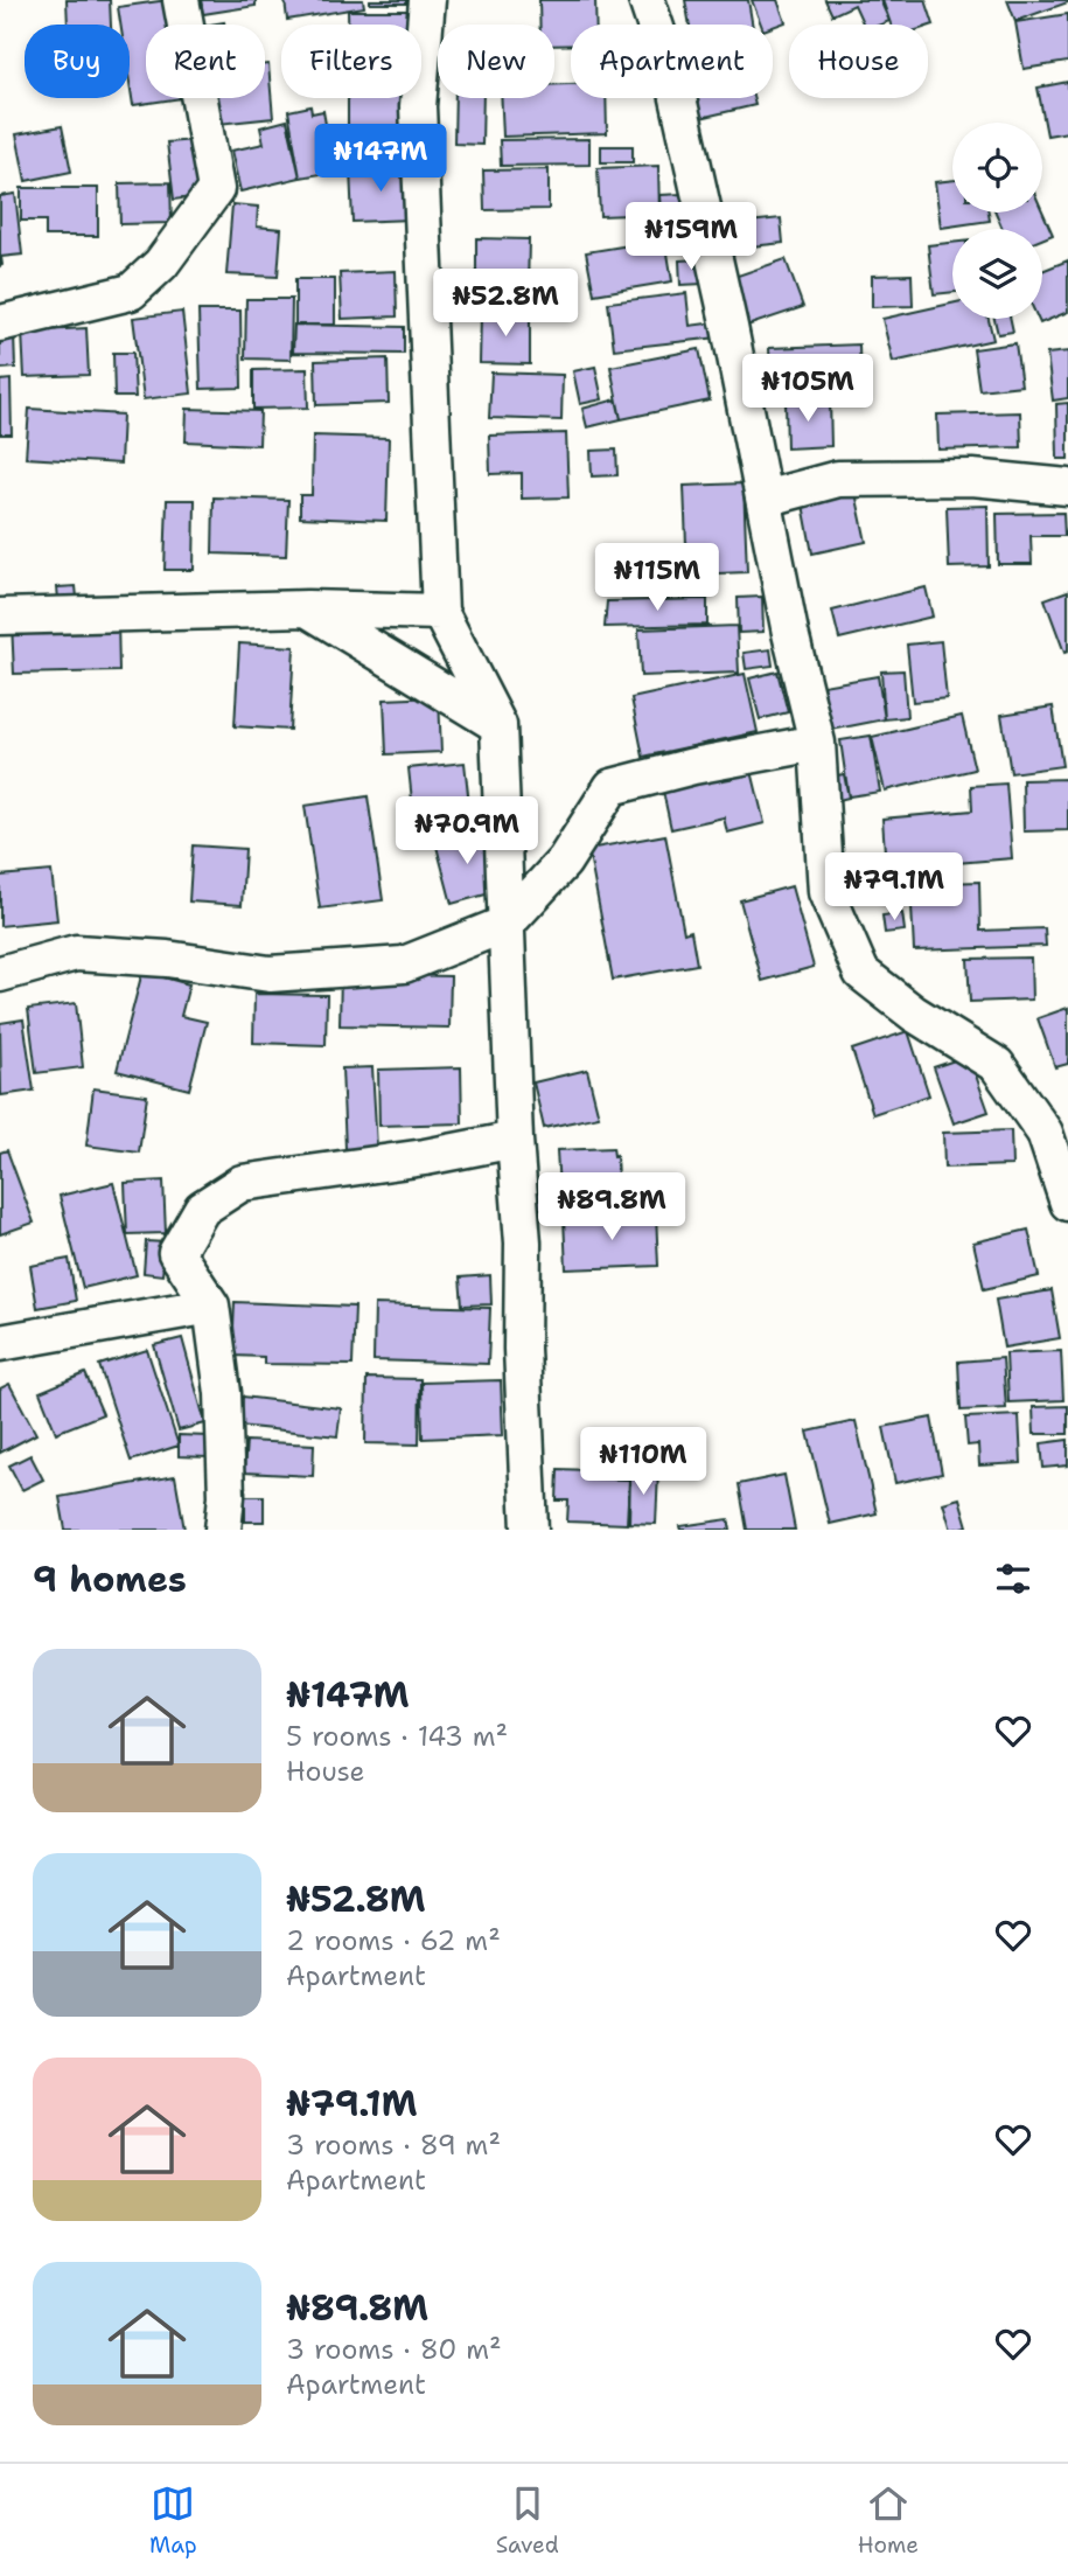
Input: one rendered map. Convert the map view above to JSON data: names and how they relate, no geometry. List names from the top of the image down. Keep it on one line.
{"page":{"chip":["Buy","Rent","Filters","New","Apartment","House"],"price":["₦147M","₦159M","₦52.8M","₦105M","₦115M","₦70.9M","₦79.1M","₦89.8M","₦110M"],"heading":"9 homes","list":[{"name":"₦147M","note":"5 rooms · 143 m² · House"},{"name":"₦52.8M","note":"2 rooms · 62 m² · Apartment"},{"name":"₦79.1M","note":"3 rooms · 89 m² · Apartment"},{"name":"₦89.8M","note":"3 rooms · 80 m² · Apartment"}],"tabs":["Map","Saved","Home"]}}
